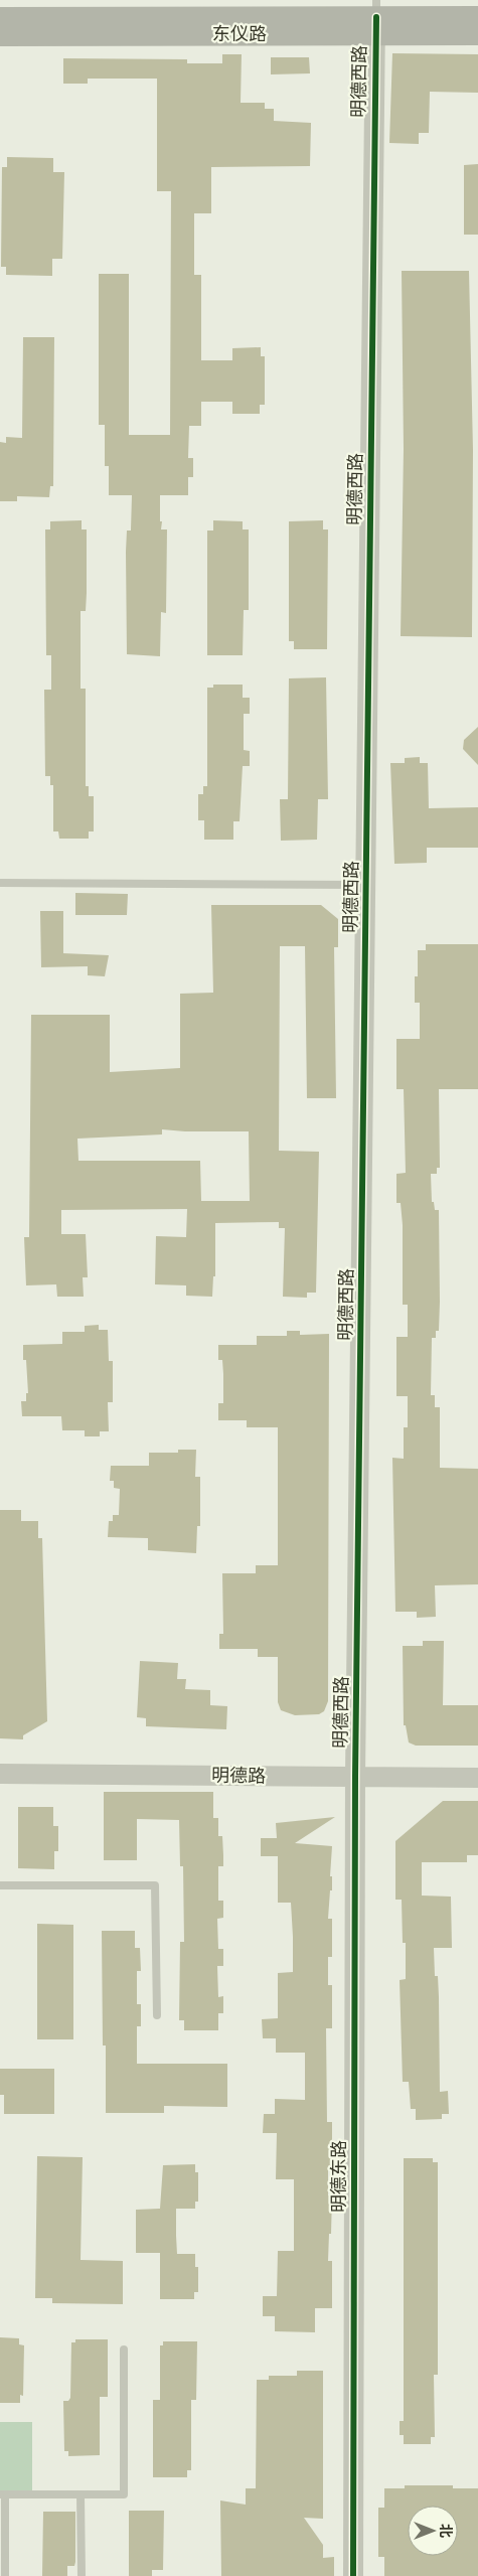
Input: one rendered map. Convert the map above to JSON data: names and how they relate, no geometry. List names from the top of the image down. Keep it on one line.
{"streets":{"main road":["东仪路"],"street":["明德西路","明德路","明德东路"]},"crossings":[["东仪路","明德西路"],["明德西路","明德路"],["明德西路","明德东路"],["明德路","明德东路"]],"north":"right"}
